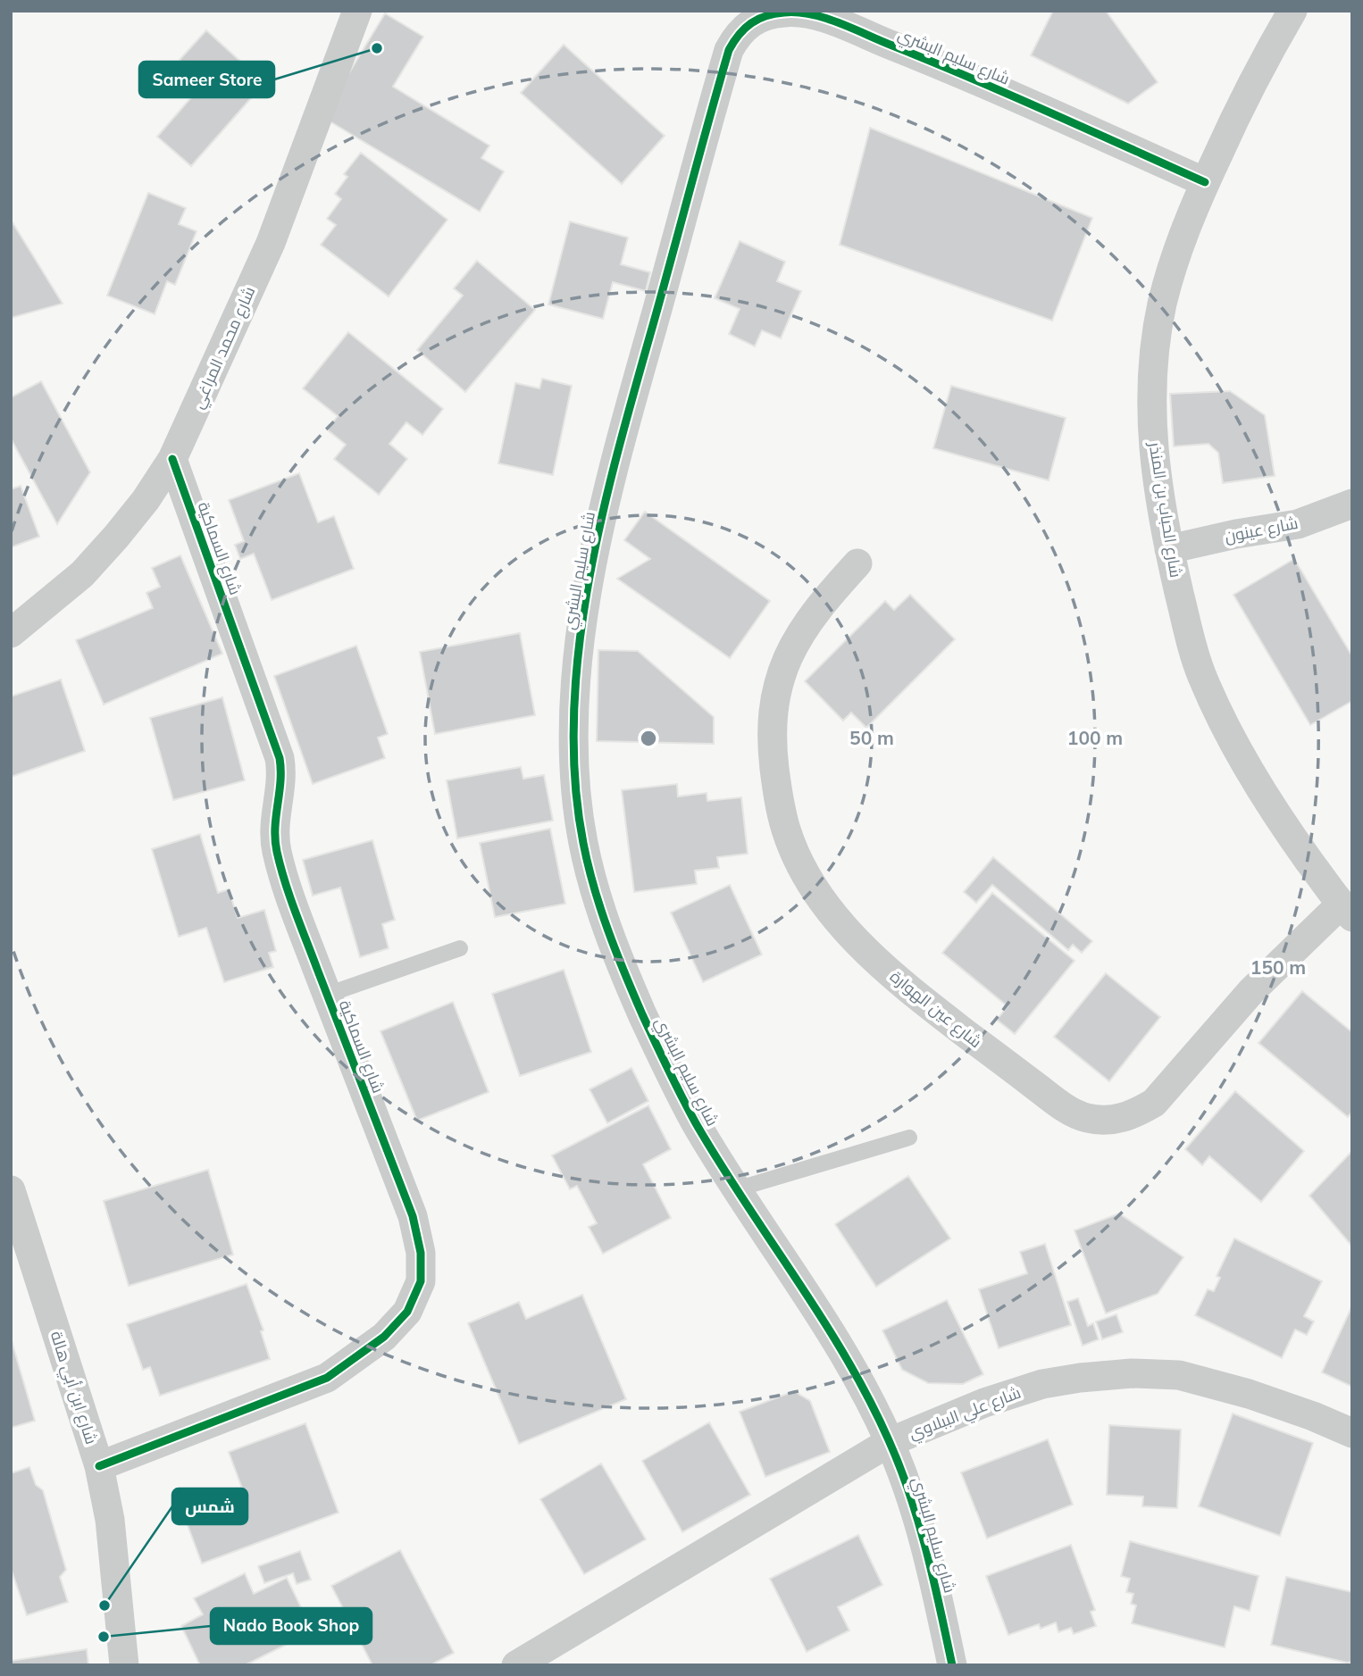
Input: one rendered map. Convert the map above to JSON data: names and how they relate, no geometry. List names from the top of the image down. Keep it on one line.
{"streets":{"street":["شارع سليم البشري","شارع محمد المراغي","شارع الحباب بن المنذر","شارع عينون","شارع السماكية","شارع عين الهوارة","شارع ابن أبي هالة","شارع علي الببلاوي"]},"crossings":[["شارع سليم البشري","شارع الحباب بن المنذر"],["شارع سليم البشري","شارع علي الببلاوي"],["شارع محمد المراغي","شارع السماكية"],["شارع الحباب بن المنذر","شارع عينون"],["شارع الحباب بن المنذر","شارع عين الهوارة"],["شارع السماكية","شارع ابن أبي هالة"]],"places":["Sameer Store","شمس","Nado Book Shop"],"rings":["50 m","100 m","150 m"]}
